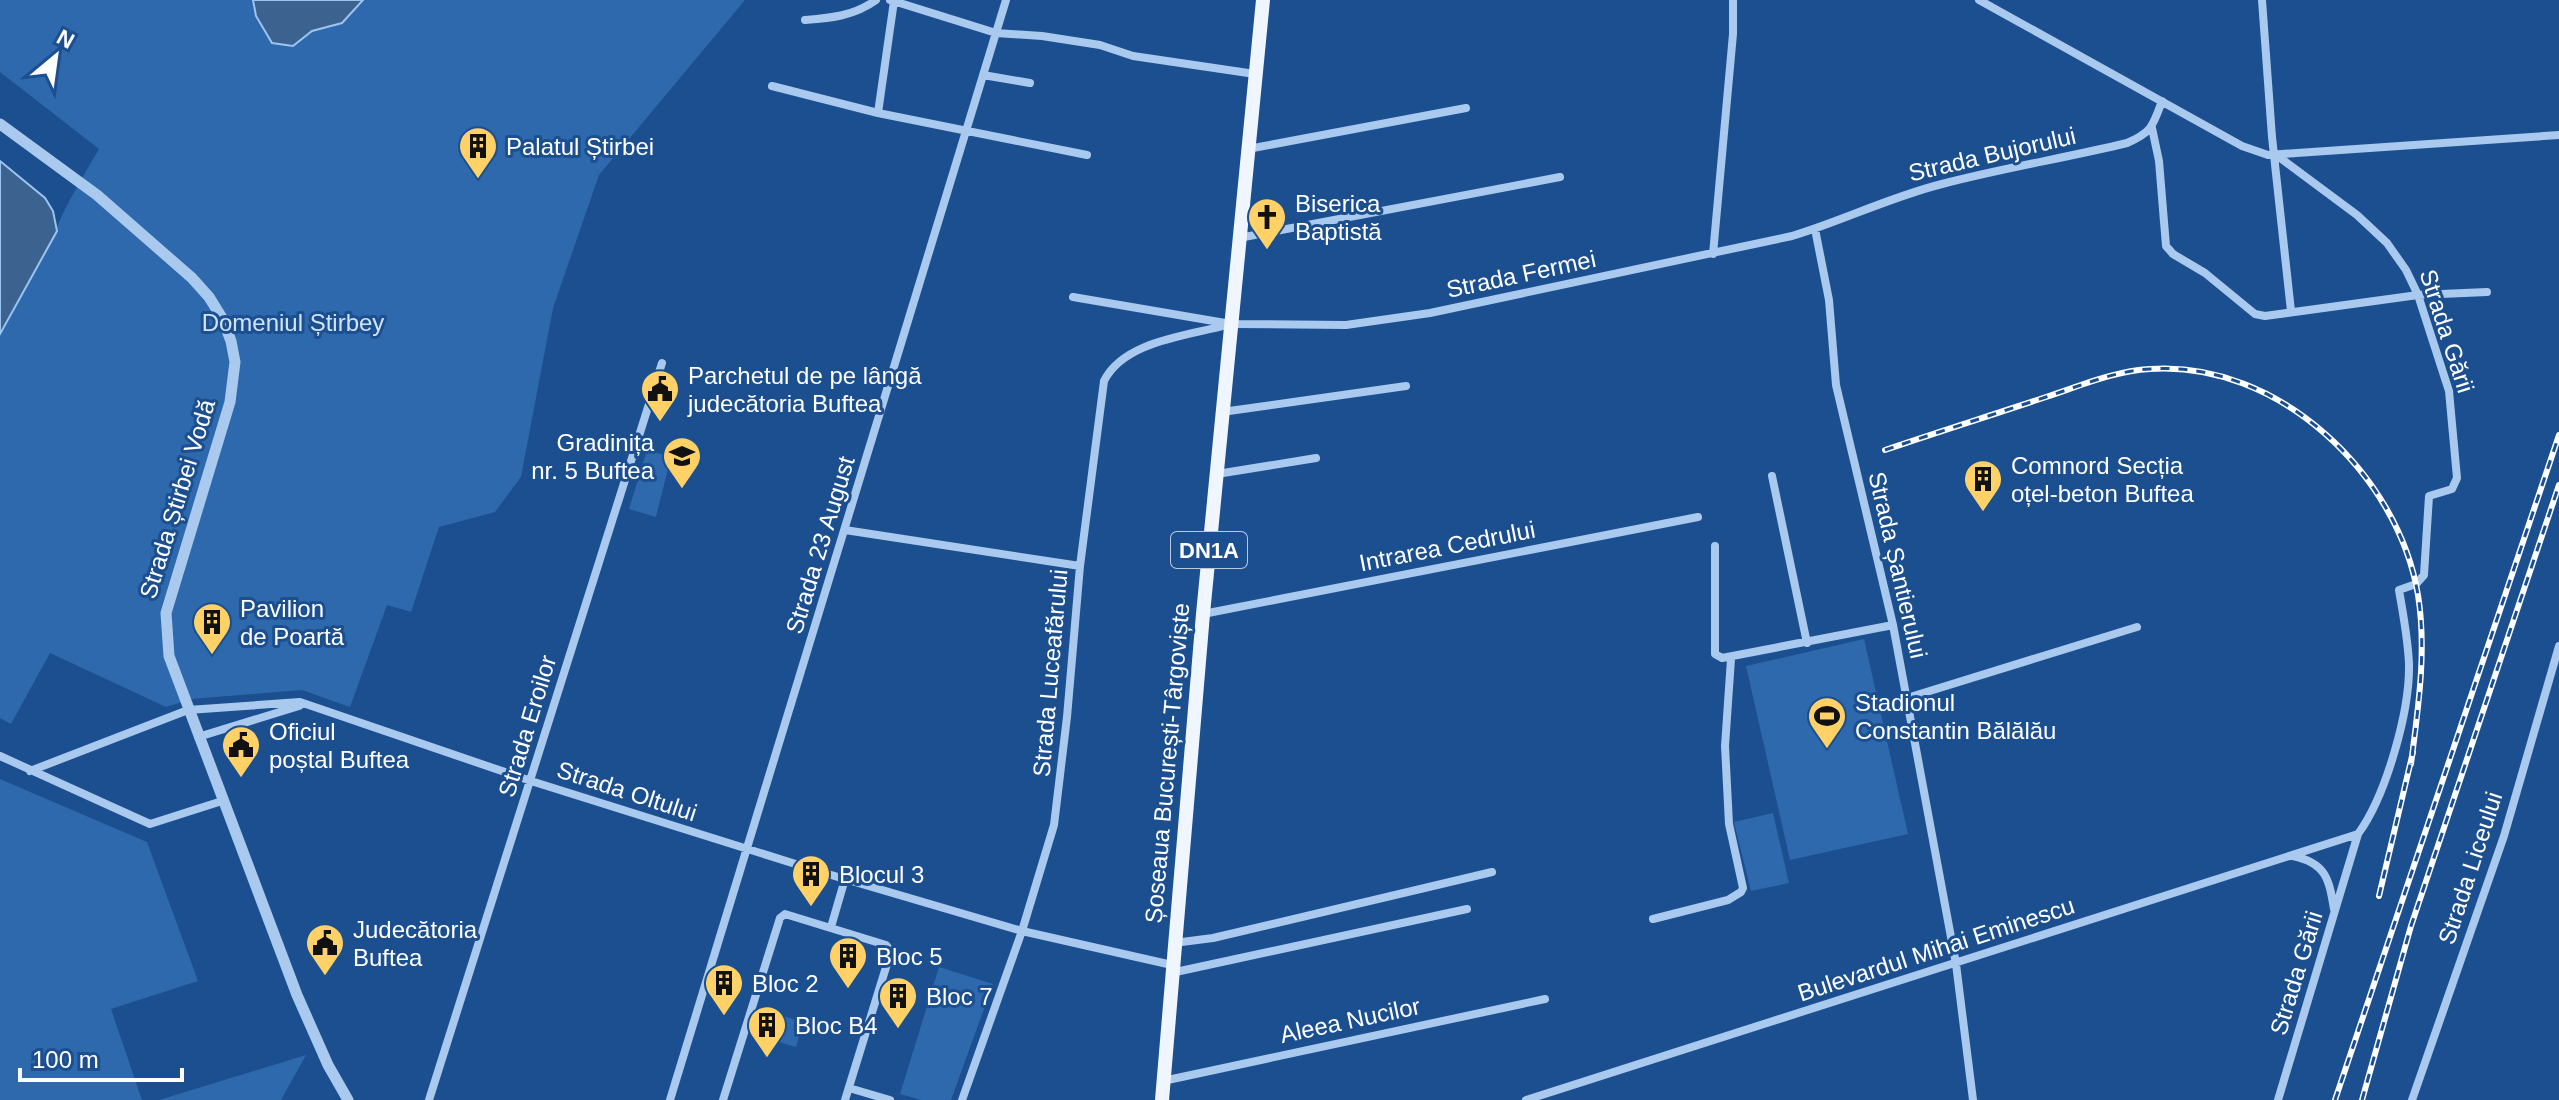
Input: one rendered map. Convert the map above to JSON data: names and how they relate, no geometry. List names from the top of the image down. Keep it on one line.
{"streets":{"main road":["DN1A","Șoseaua București-Târgoviște"],"street":["Strada Bujorului","Strada Fermei","Strada Gării","Strada Știrbei Vodă","Strada 23 August","Intrarea Cedrului","Strada Șantierului","Strada Luceafărului","Strada Eroilor","Strada Oltului","Strada Liceului","Bulevardul Mihai Eminescu","Aleea Nucilor"]},"crossings":[["Strada Bujorului","Strada Fermei"],["Strada Bujorului","Strada Șantierului"],["Strada Fermei","Strada Șantierului"],["Strada Fermei","Strada Luceafărului"],["Strada Fermei","Șoseaua București-Târgoviște"],["Strada Gării","Bulevardul Mihai Eminescu"],["Strada Știrbei Vodă","Strada Oltului"],["Strada 23 August","Strada Oltului"],["Intrarea Cedrului","Șoseaua București-Târgoviște"],["Strada Șantierului","Bulevardul Mihai Eminescu"],["Strada Luceafărului","Șoseaua București-Târgoviște"],["Strada Luceafărului","Strada Oltului"],["Strada Eroilor","Strada Oltului"],["Șoseaua București-Târgoviște","Strada Oltului"],["Șoseaua București-Târgoviște","Aleea Nucilor"]],"parks":["Domeniul Știrbey"],"places":{"building":["Palatul Știrbei","Comnord Secția oțel-beton Buftea","Pavilion de Poartă","Blocul 3","Bloc 5","Bloc 2","Bloc 7","Bloc B4"],"church":["Biserica Baptistă"],"public building":["Parchetul de pe lângă judecătoria Buftea","Oficiul poștal Buftea","Judecătoria Buftea"],"school or university":["Gradinița nr. 5 Buftea"],"sports":["Stadionul Constantin Bălălău"]},"scale_bar":"100 m","north":"top right"}
